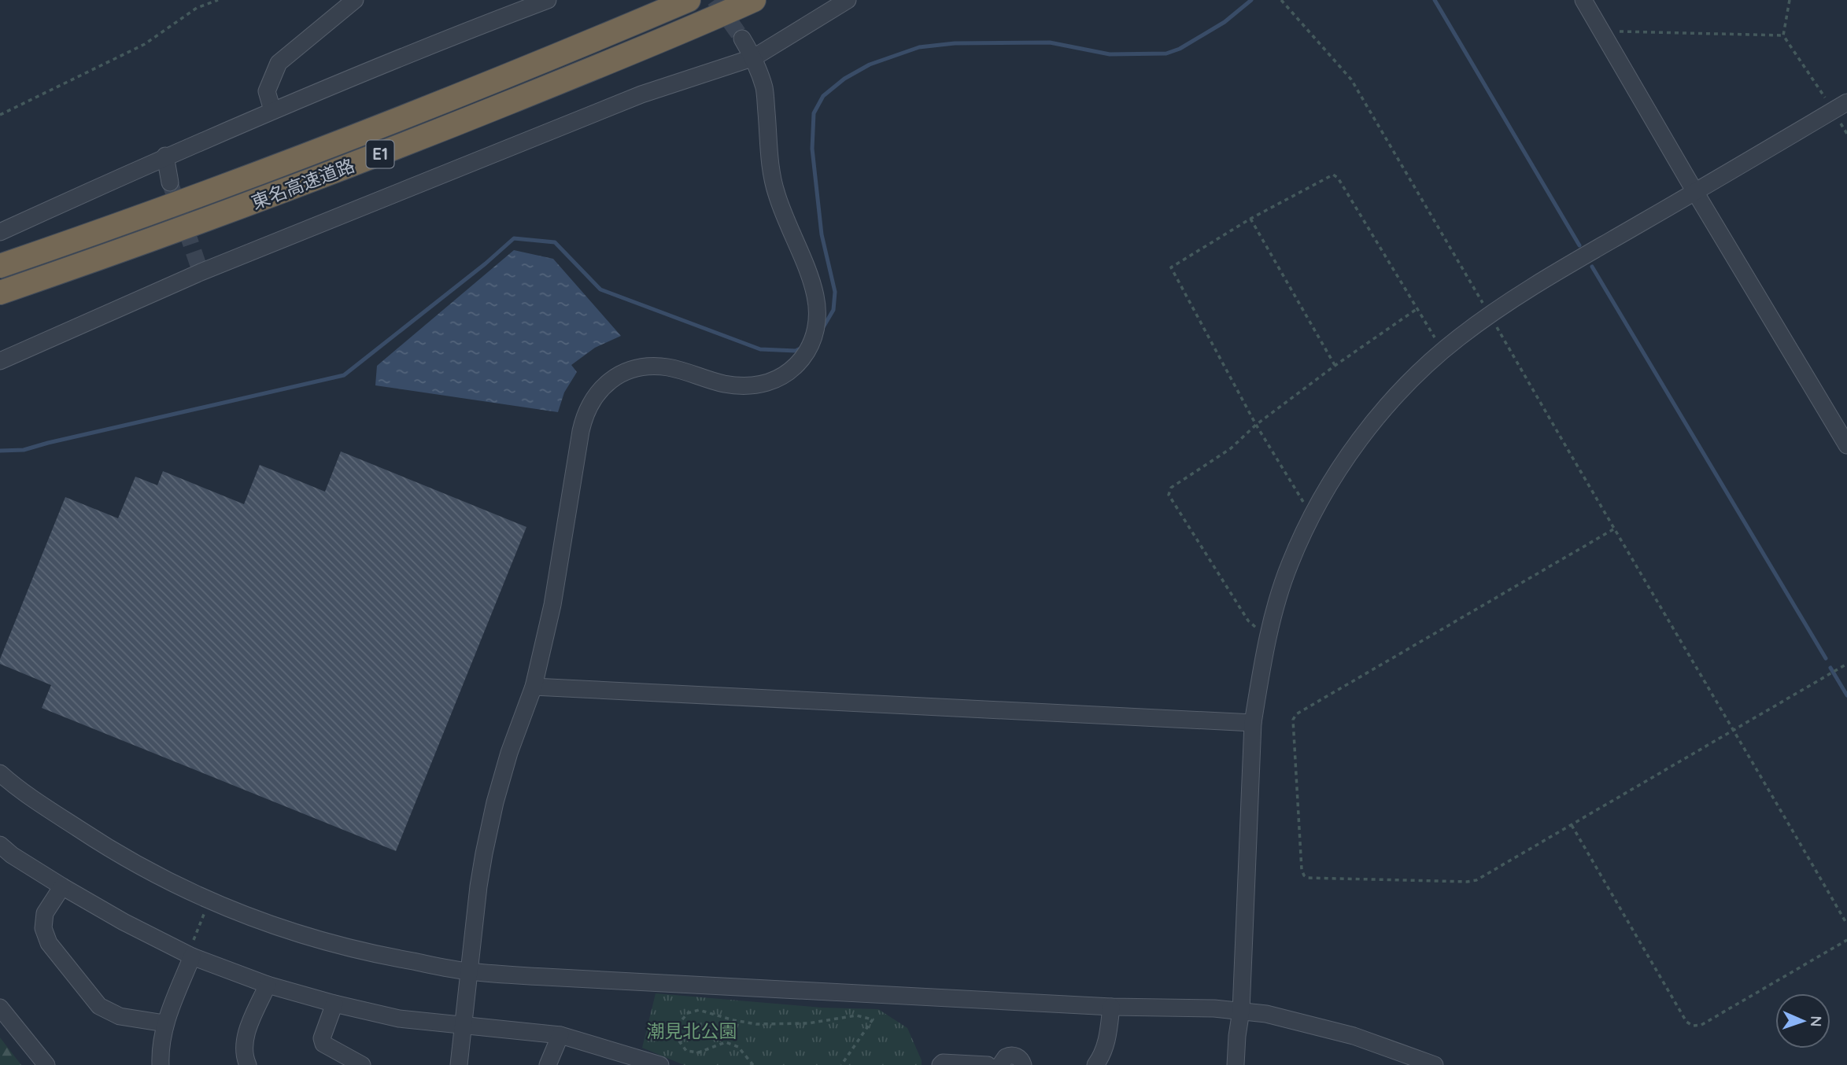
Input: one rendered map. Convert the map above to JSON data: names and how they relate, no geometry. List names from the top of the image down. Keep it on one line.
{"streets":{"highway":["E1","東名高速道路"]},"parks":["潮見北公園"],"north":"right"}
